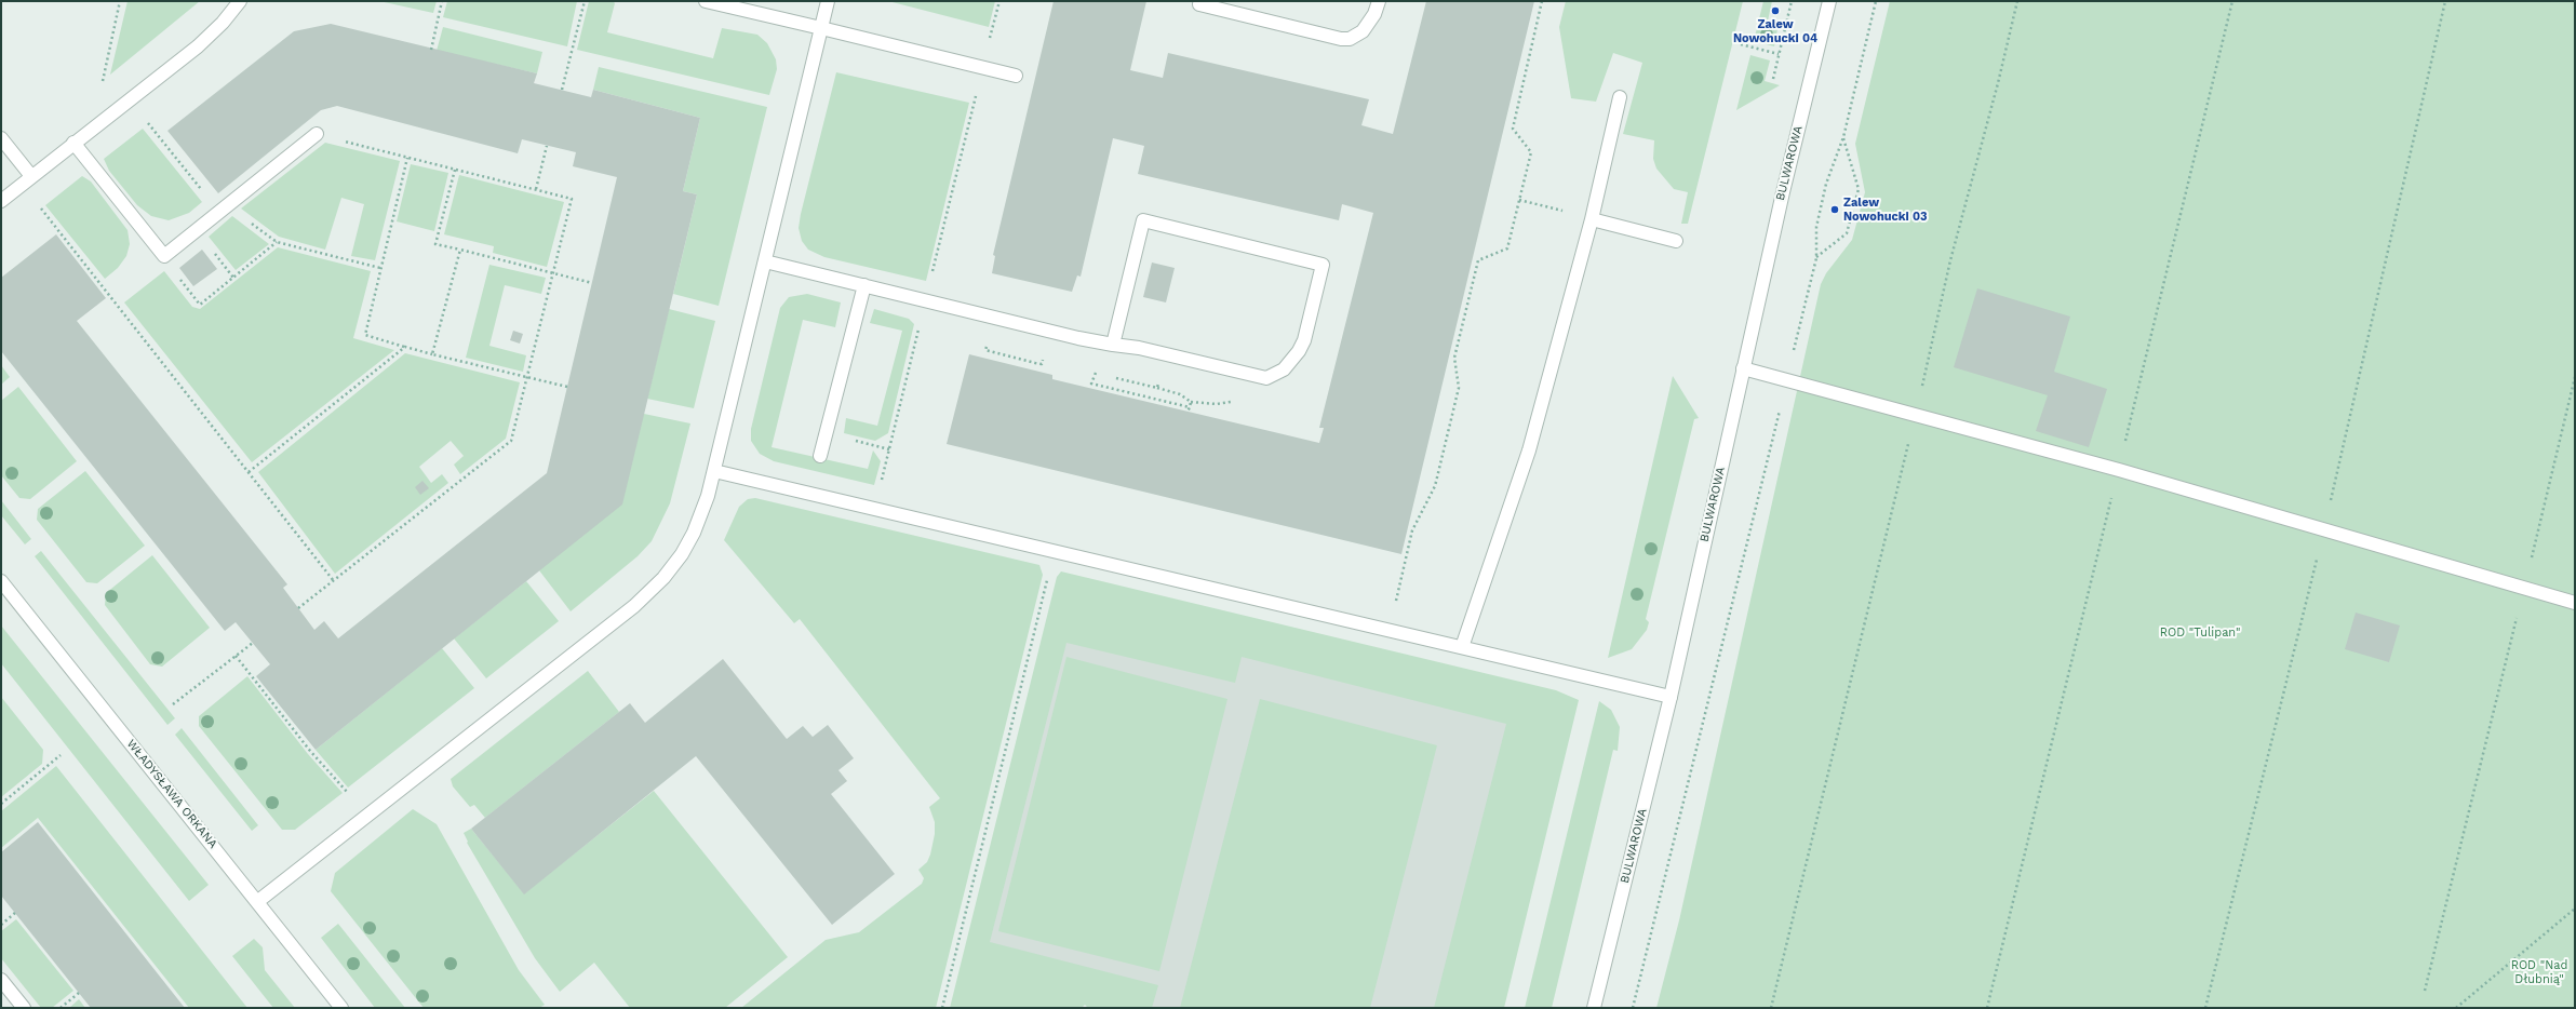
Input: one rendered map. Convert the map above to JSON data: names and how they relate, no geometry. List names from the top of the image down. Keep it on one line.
{"streets":{"street":["BULWAROWA","WŁADYSŁAWA ORKANA"]},"parks":["ROD \"Tulipan\"","ROD \"Nad Dłubnią\""],"places":["Zalew Nowohucki 04","Zalew Nowohucki 03"]}
